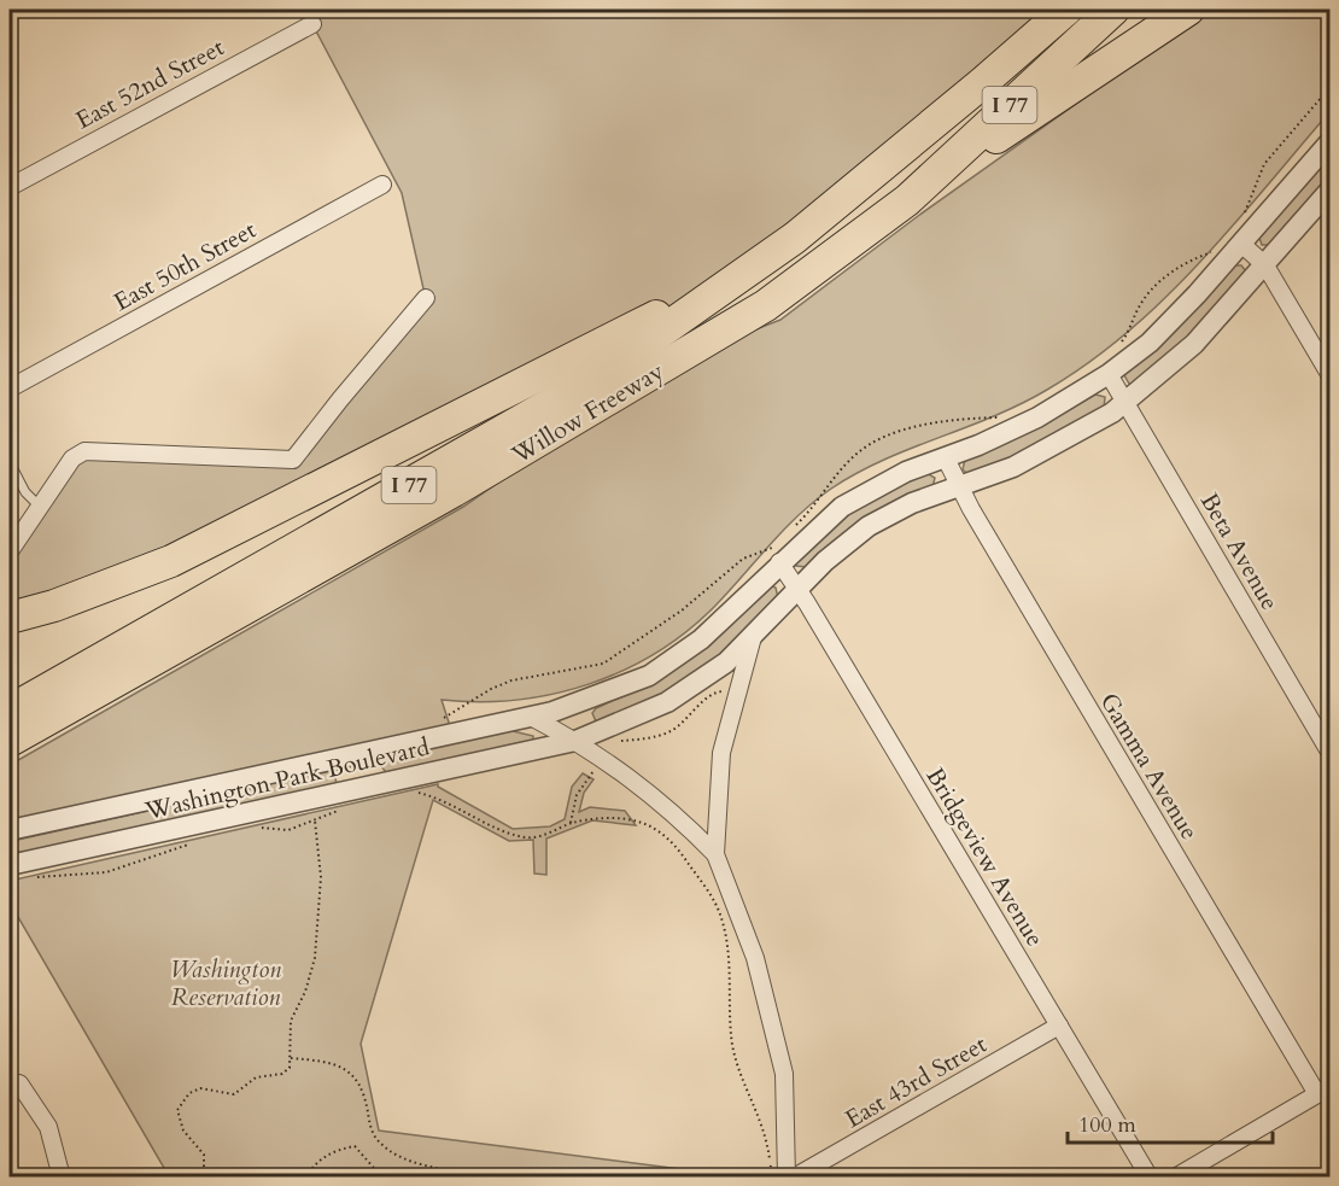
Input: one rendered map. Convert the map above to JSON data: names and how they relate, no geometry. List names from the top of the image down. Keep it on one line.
{"streets":{"highway":["I 77","Willow Freeway"],"street":["East 52nd Street","East 50th Street","Beta Avenue","Gamma Avenue","Washington Park Boulevard","Bridgeview Avenue","East 43rd Street"]},"crossings":[["Beta Avenue","Washington Park Boulevard"],["Gamma Avenue","Washington Park Boulevard"],["Washington Park Boulevard","Bridgeview Avenue"],["Bridgeview Avenue","East 43rd Street"]],"parks":["Washington Reservation"],"scale_bar":"100 m"}
